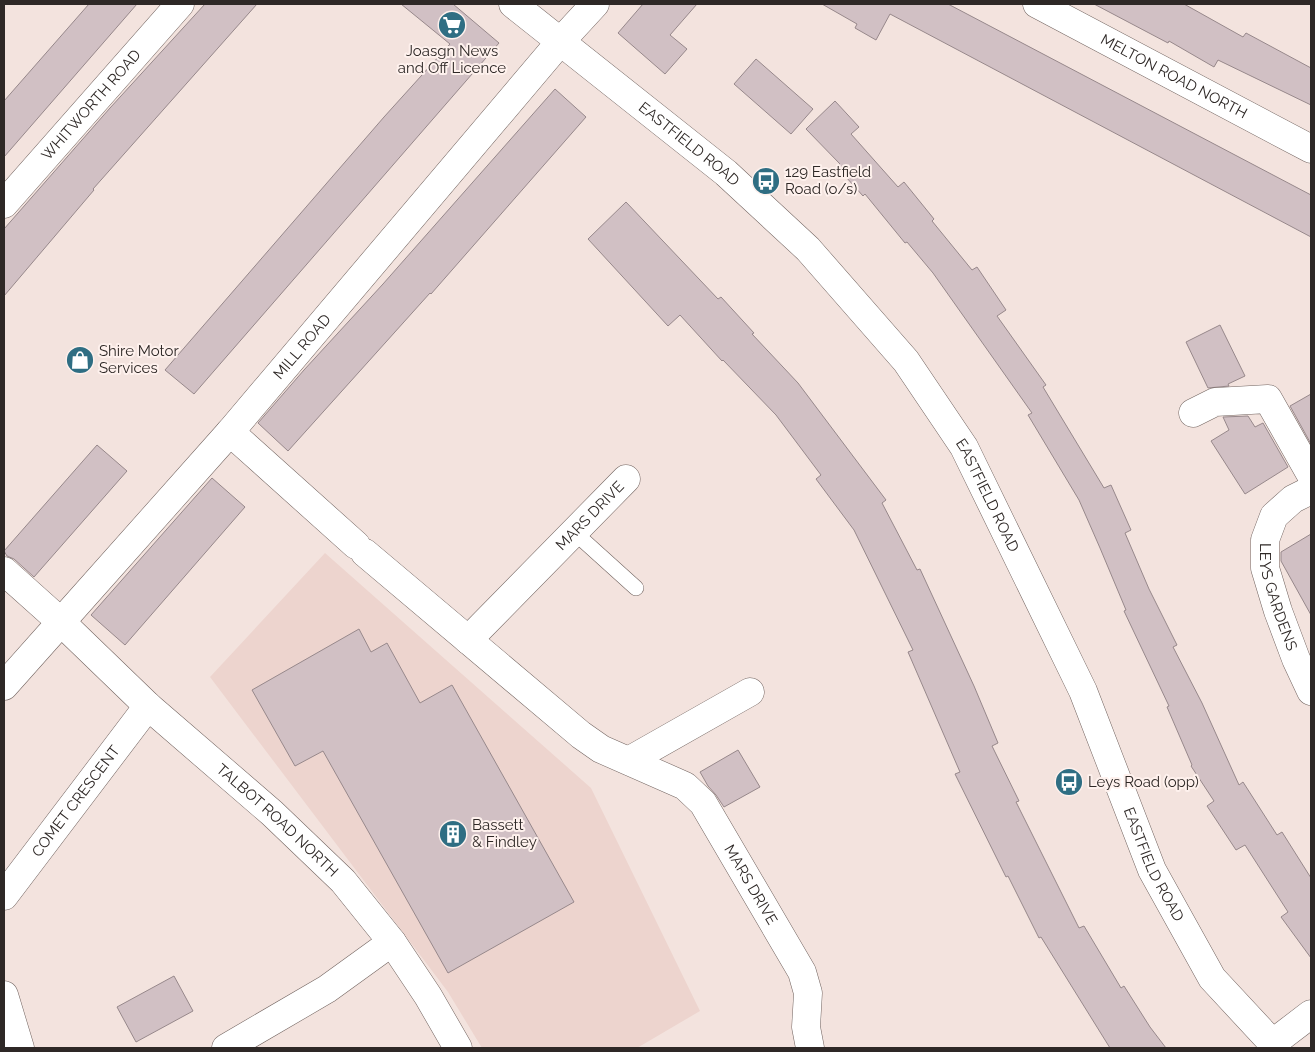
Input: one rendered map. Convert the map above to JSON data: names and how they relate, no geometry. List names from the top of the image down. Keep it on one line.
{"streets":{"street":["MELTON ROAD NORTH","WHITWORTH ROAD","EASTFIELD ROAD","MILL ROAD","MARS DRIVE","LEYS GARDENS","COMET CRESCENT","TALBOT ROAD NORTH"]},"crossings":[["EASTFIELD ROAD","MILL ROAD"],["MILL ROAD","MARS DRIVE"],["MILL ROAD","TALBOT ROAD NORTH"],["COMET CRESCENT","TALBOT ROAD NORTH"]],"places":{"supermarket":["Joasgn News and Off Licence"],"bus stop":["129 Eastfield Road (o/s)","Leys Road (opp)"],"shop":["Shire Motor Services"],"building":["Bassett & Findley"]}}
